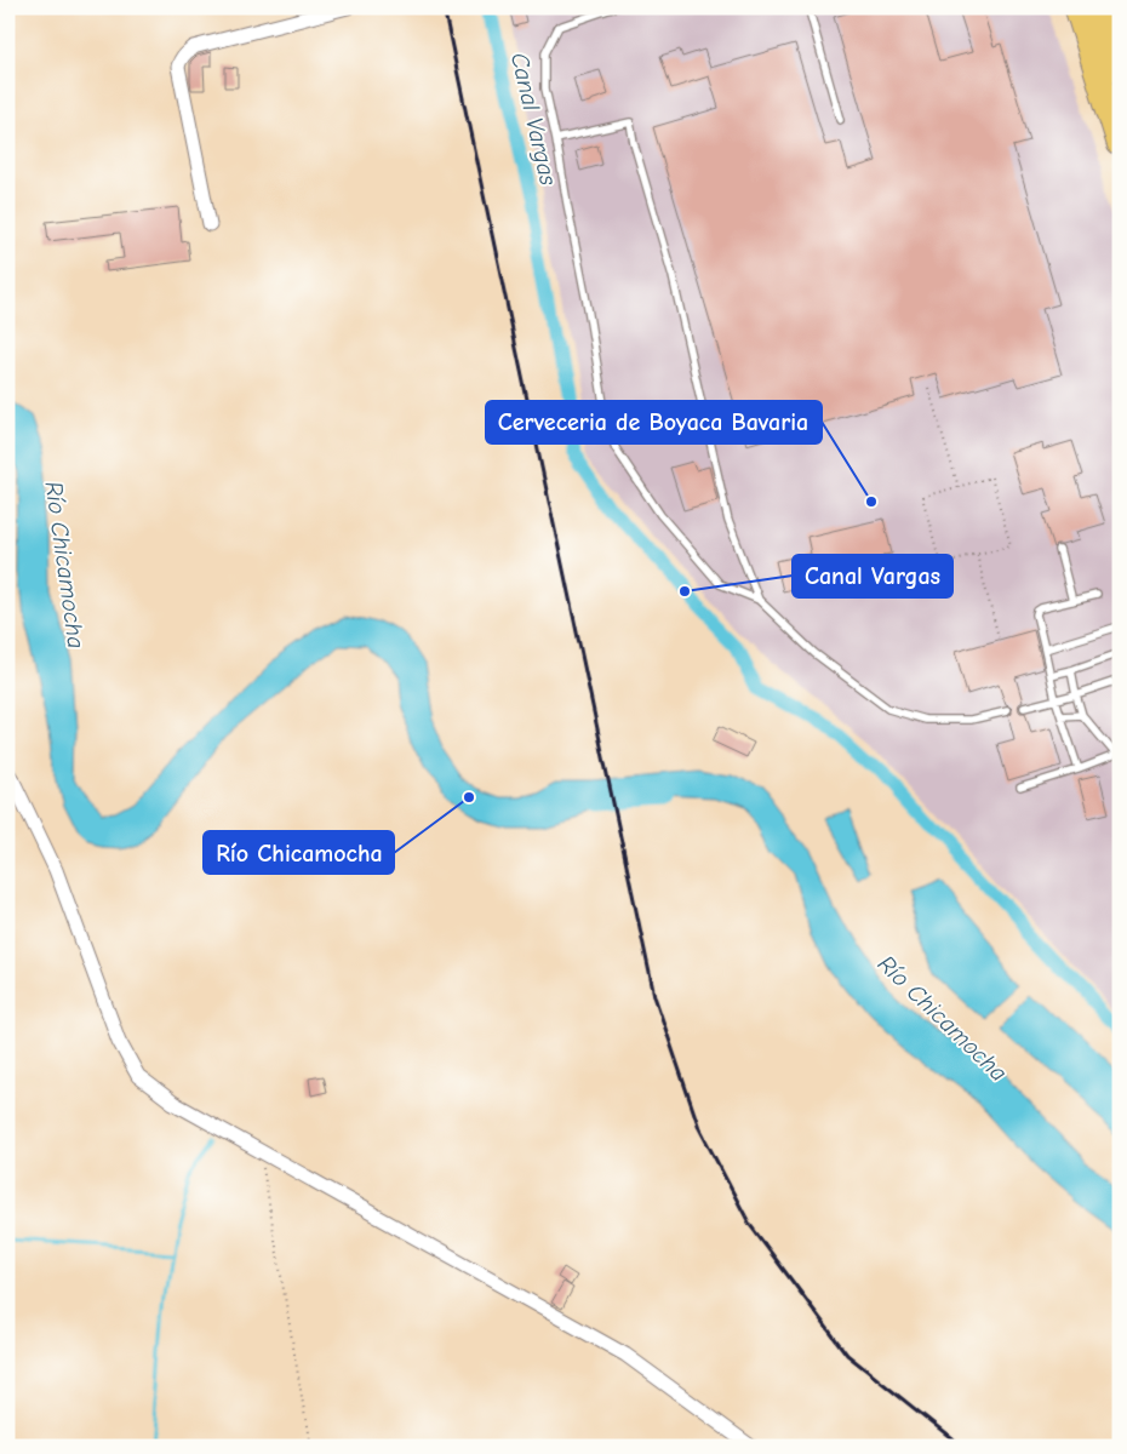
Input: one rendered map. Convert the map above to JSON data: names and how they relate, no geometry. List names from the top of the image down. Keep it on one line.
{"water":["Canal Vargas","Río Chicamocha"],"places":["Cerveceria de Boyaca Bavaria","Canal Vargas","Río Chicamocha"]}
